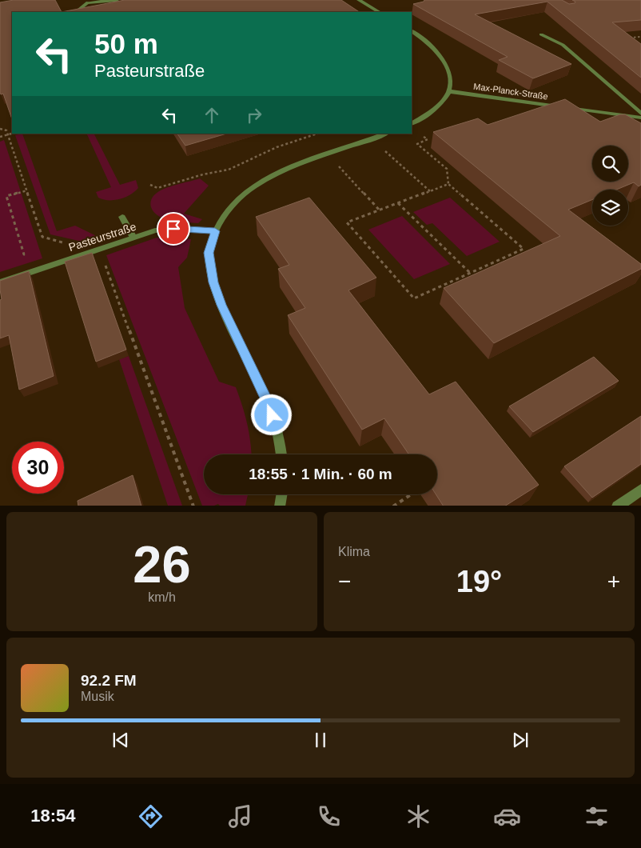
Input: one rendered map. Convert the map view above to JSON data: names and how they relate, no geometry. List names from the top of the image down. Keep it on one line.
{"streets":{"street":["Max-Planck-Straße","Pasteurstraße"]},"page":{"turn":["50 m","Pasteurstraße"],"limit":"30","trip":"18:55 · 1 Min. · 60 m","tile":[["26","km/h"],"Klima"],"heat":["−","19°","+"],"song":["92.2 FM","Musik"],"tabs":"18:54"}}
